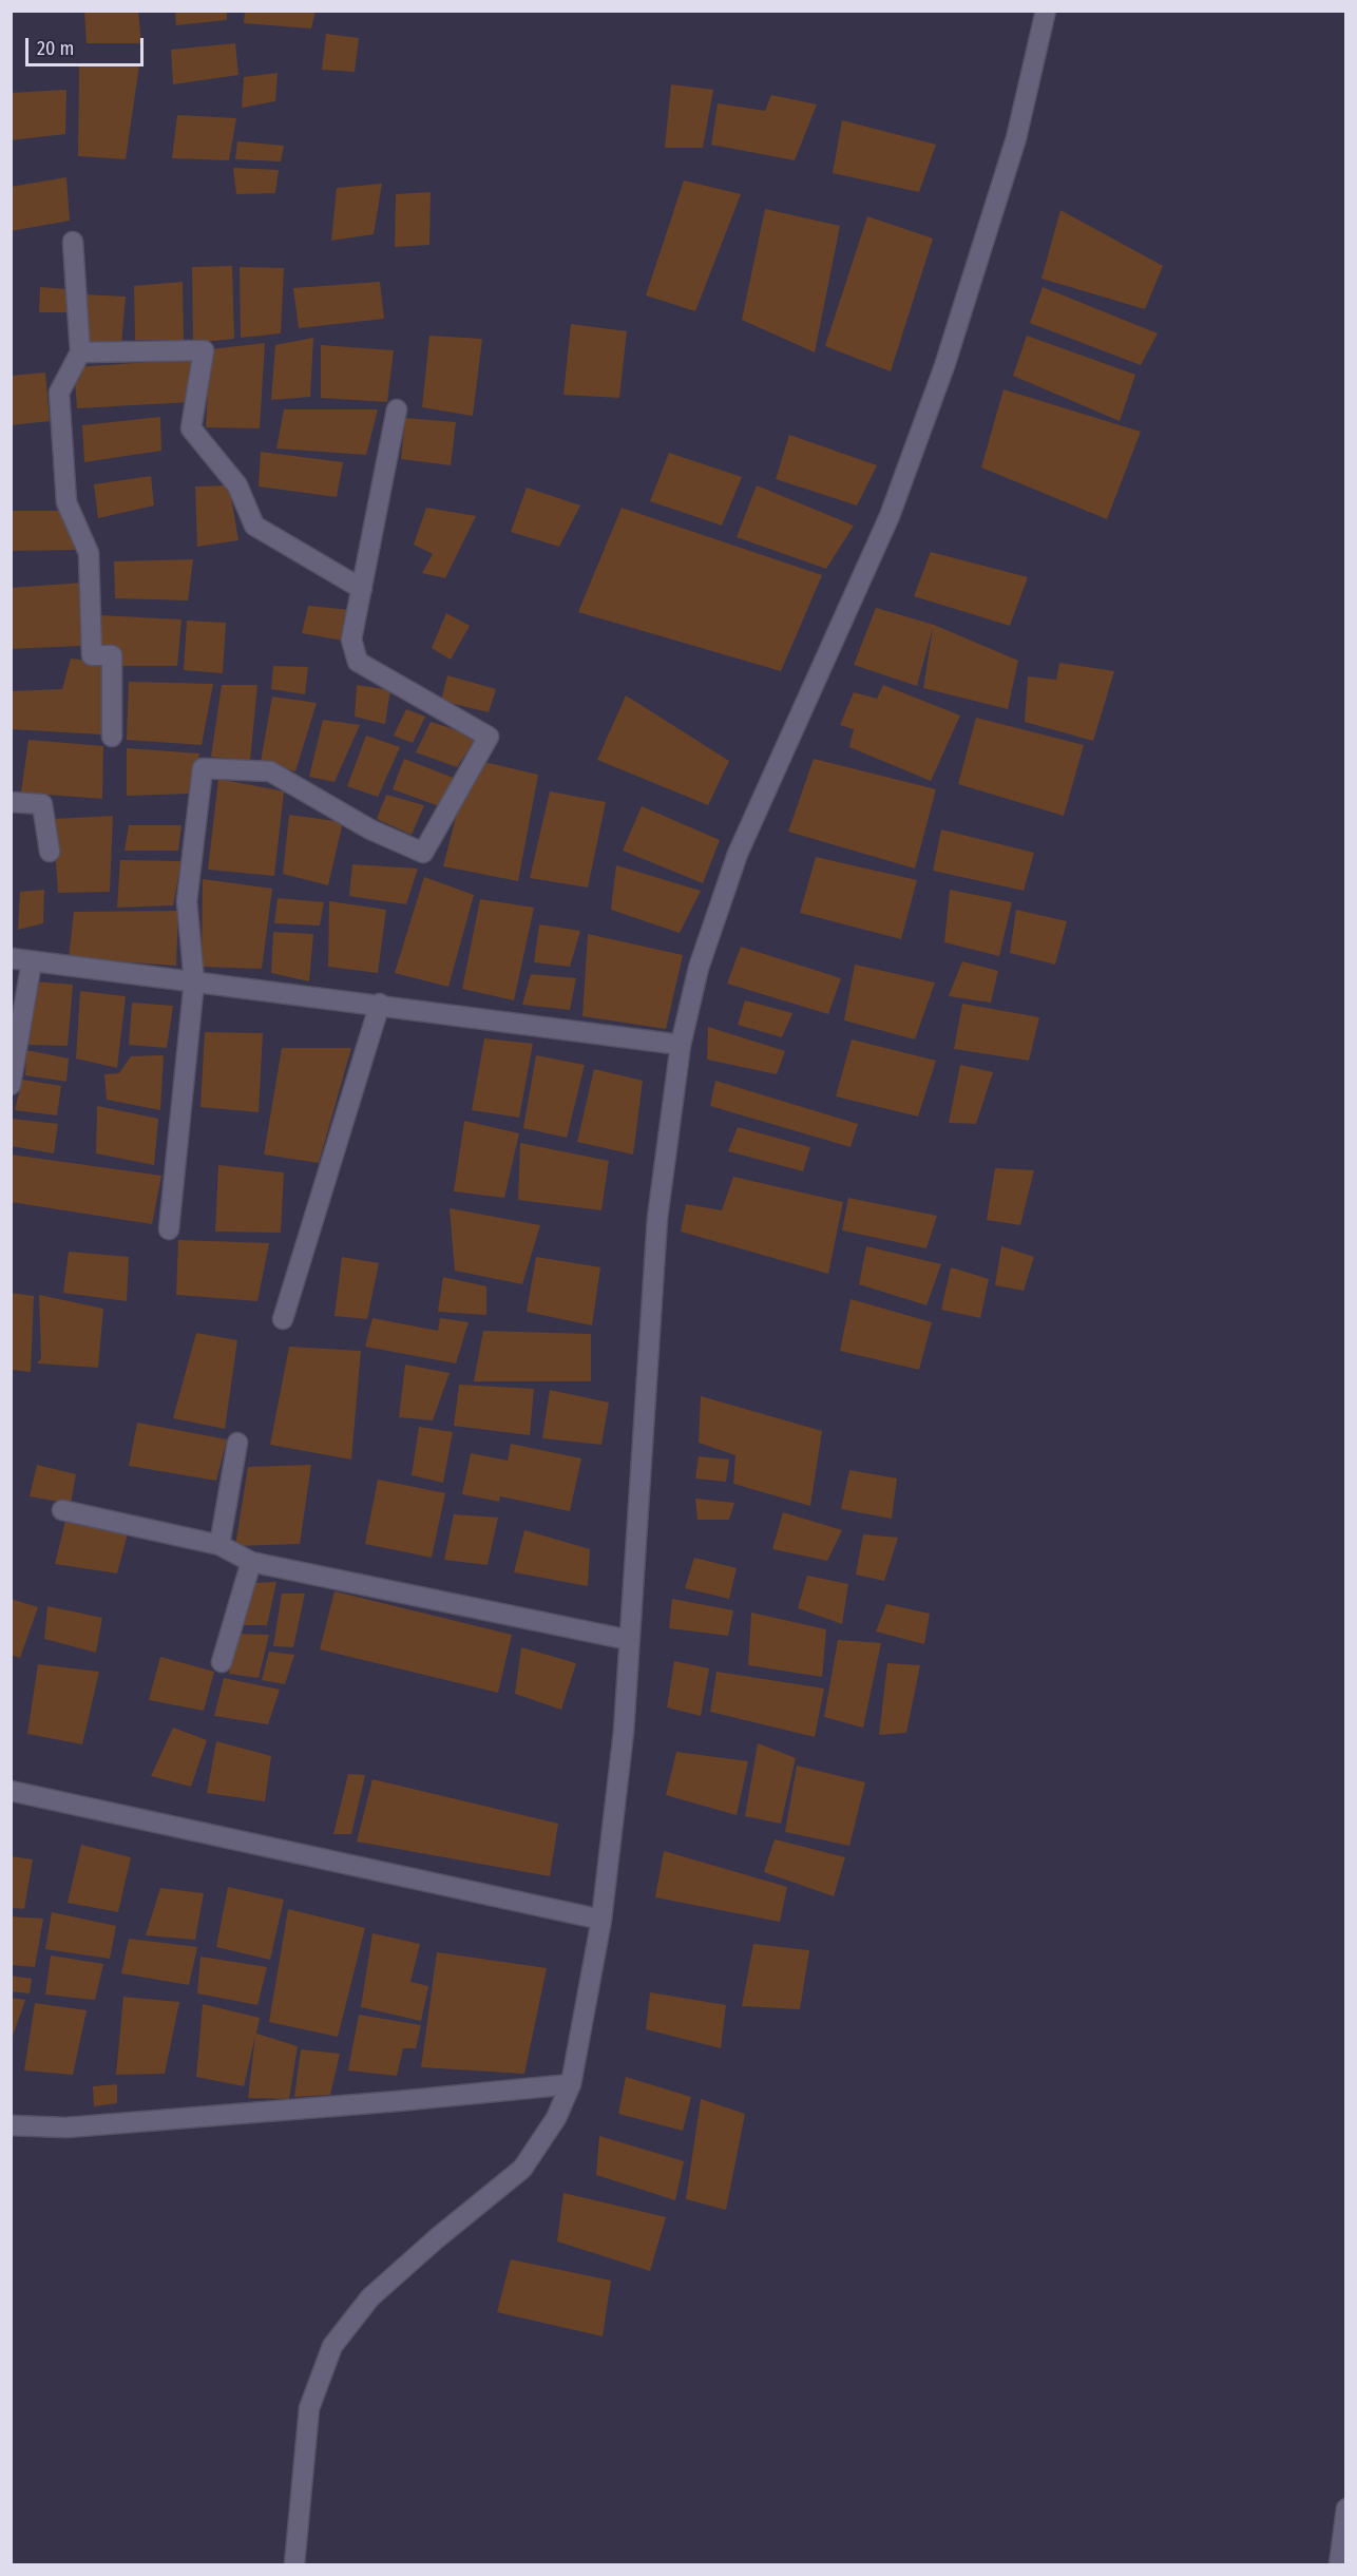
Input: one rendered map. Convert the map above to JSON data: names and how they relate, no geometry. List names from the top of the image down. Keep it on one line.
{"scale_bar":"20 m"}
